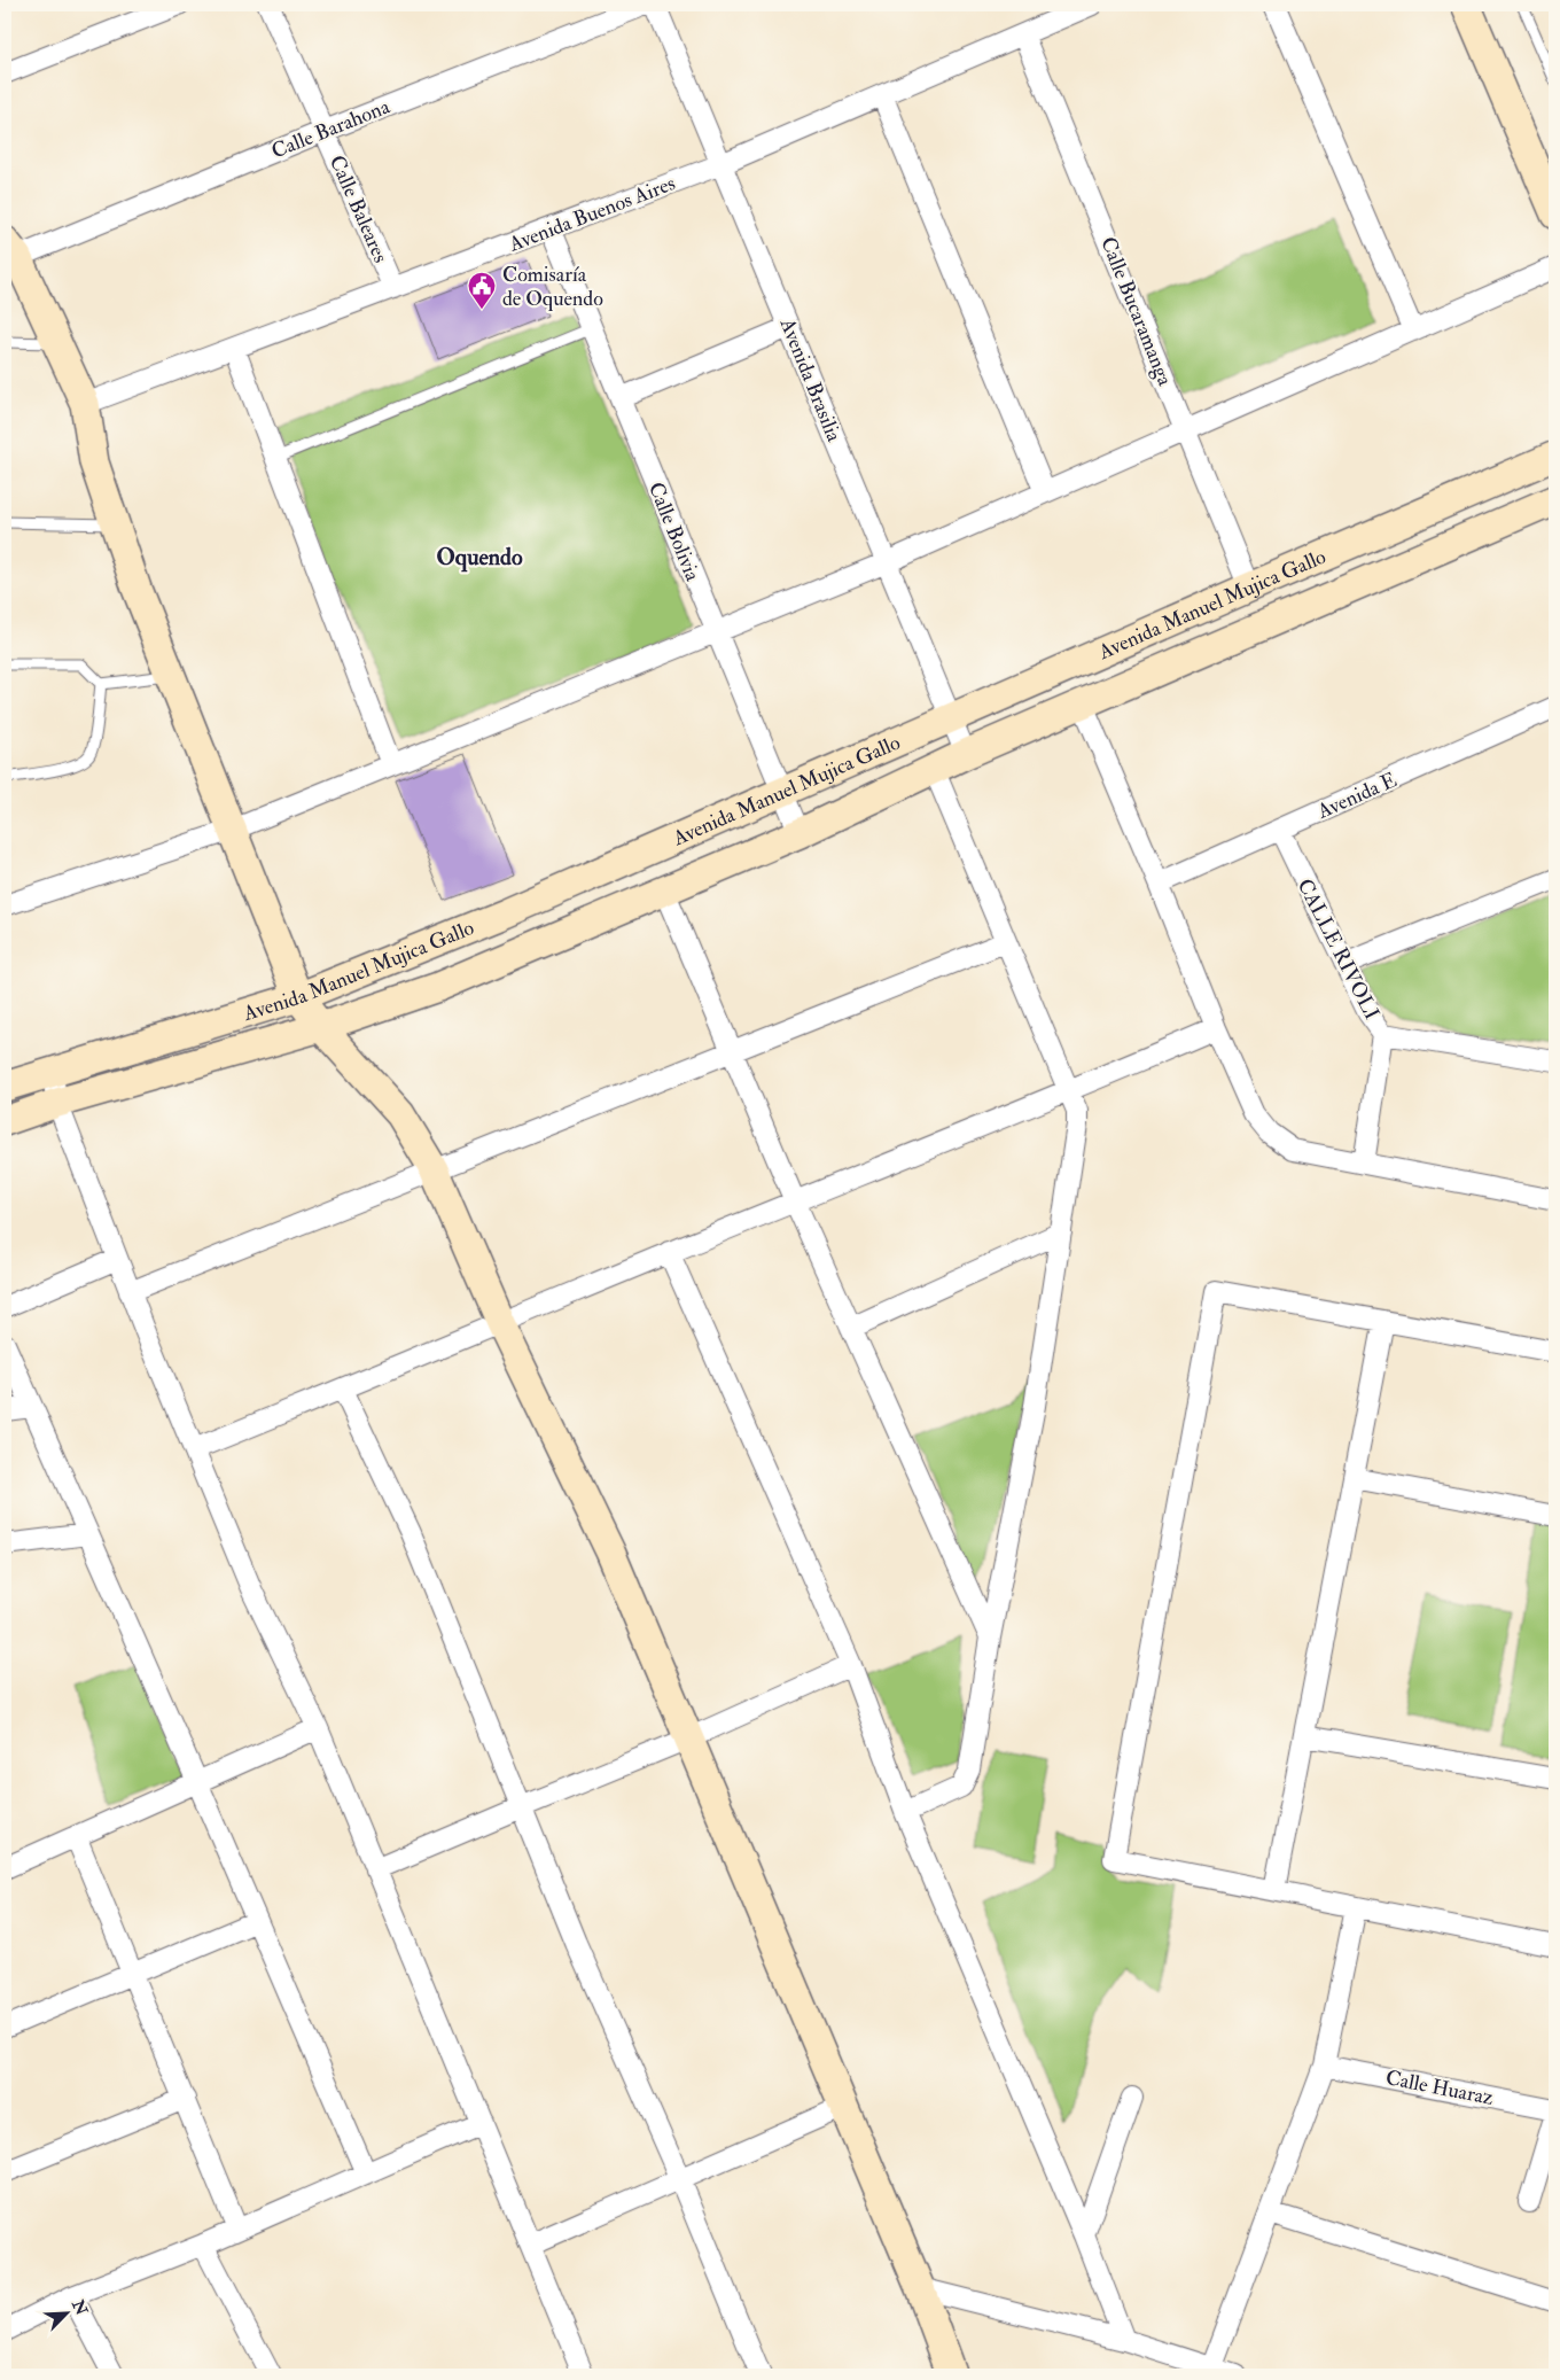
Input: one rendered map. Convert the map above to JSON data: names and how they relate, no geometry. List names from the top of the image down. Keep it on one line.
{"streets":{"street":["Calle Barahona","Calle Baleares","Avenida Buenos Aires","Calle Bucaramanga","Avenida Brasilia","Calle Bolivia","Avenida Manuel Mujica Gallo","Avenida E","CALLE RIVOLI","Calle Huaraz"]},"crossings":[["Calle Barahona","Calle Baleares"],["Calle Baleares","Avenida Buenos Aires"],["Avenida Buenos Aires","Calle Bucaramanga"],["Avenida Buenos Aires","Avenida Brasilia"],["Avenida Buenos Aires","Calle Bolivia"],["Calle Bucaramanga","Avenida Manuel Mujica Gallo"],["Avenida Brasilia","Avenida Manuel Mujica Gallo"],["Calle Bolivia","Avenida Manuel Mujica Gallo"],["Avenida E","CALLE RIVOLI"]],"districts":["Oquendo"],"places":{"public building":["Comisaría de Oquendo"]},"north":"top right"}
